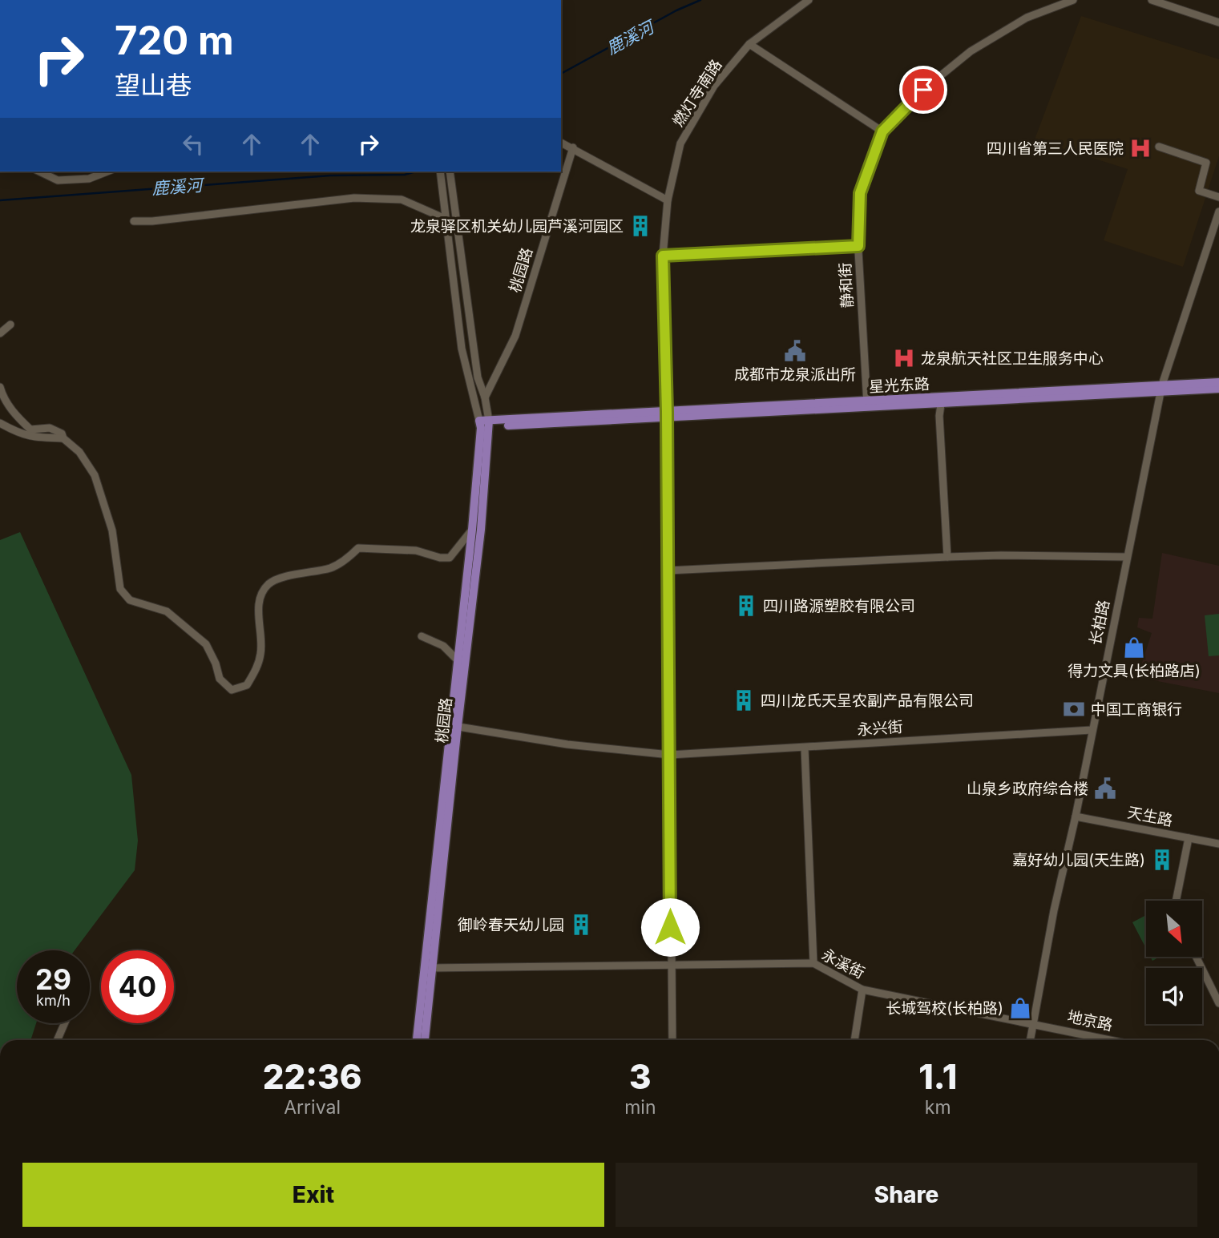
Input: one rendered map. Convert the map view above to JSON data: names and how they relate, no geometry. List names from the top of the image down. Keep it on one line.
{"streets":{"main road":["桃园路","星光东路"],"street":["燃灯寺南路","静和街","长柏路","永兴街","天生路","永溪街","地京路"]},"crossings":[["燃灯寺南路","星光东路"],["燃灯寺南路","永兴街"],["燃灯寺南路","永溪街"],["桃园路","星光东路"],["桃园路","永兴街"],["桃园路","永溪街"],["静和街","星光东路"],["星光东路","长柏路"],["长柏路","永兴街"],["长柏路","天生路"],["长柏路","永溪街"],["长柏路","地京路"],["永溪街","地京路"]],"water":["鹿溪河"],"places":{"hospital":["四川省第三人民医院","龙泉航天社区卫生服务中心"],"building":["龙泉驿区机关幼儿园芦溪河园区","四川路源塑胶有限公司","四川龙氏天呈农副产品有限公司","嘉好幼儿园(天生路)","御岭春天幼儿园"],"public building":["成都市龙泉派出所","山泉乡政府综合楼"],"shop":["得力文具(长柏路店)","长城驾校(长柏路)"],"bank":["中国工商银行"]},"north":"bottom right","page":{"turn":["720 m","望山巷"],"speed":"29 km/h","limit":"40","eta":["22:36","Arrival","3","min","1.1","km"],"buttons":["Exit","Share"]}}
